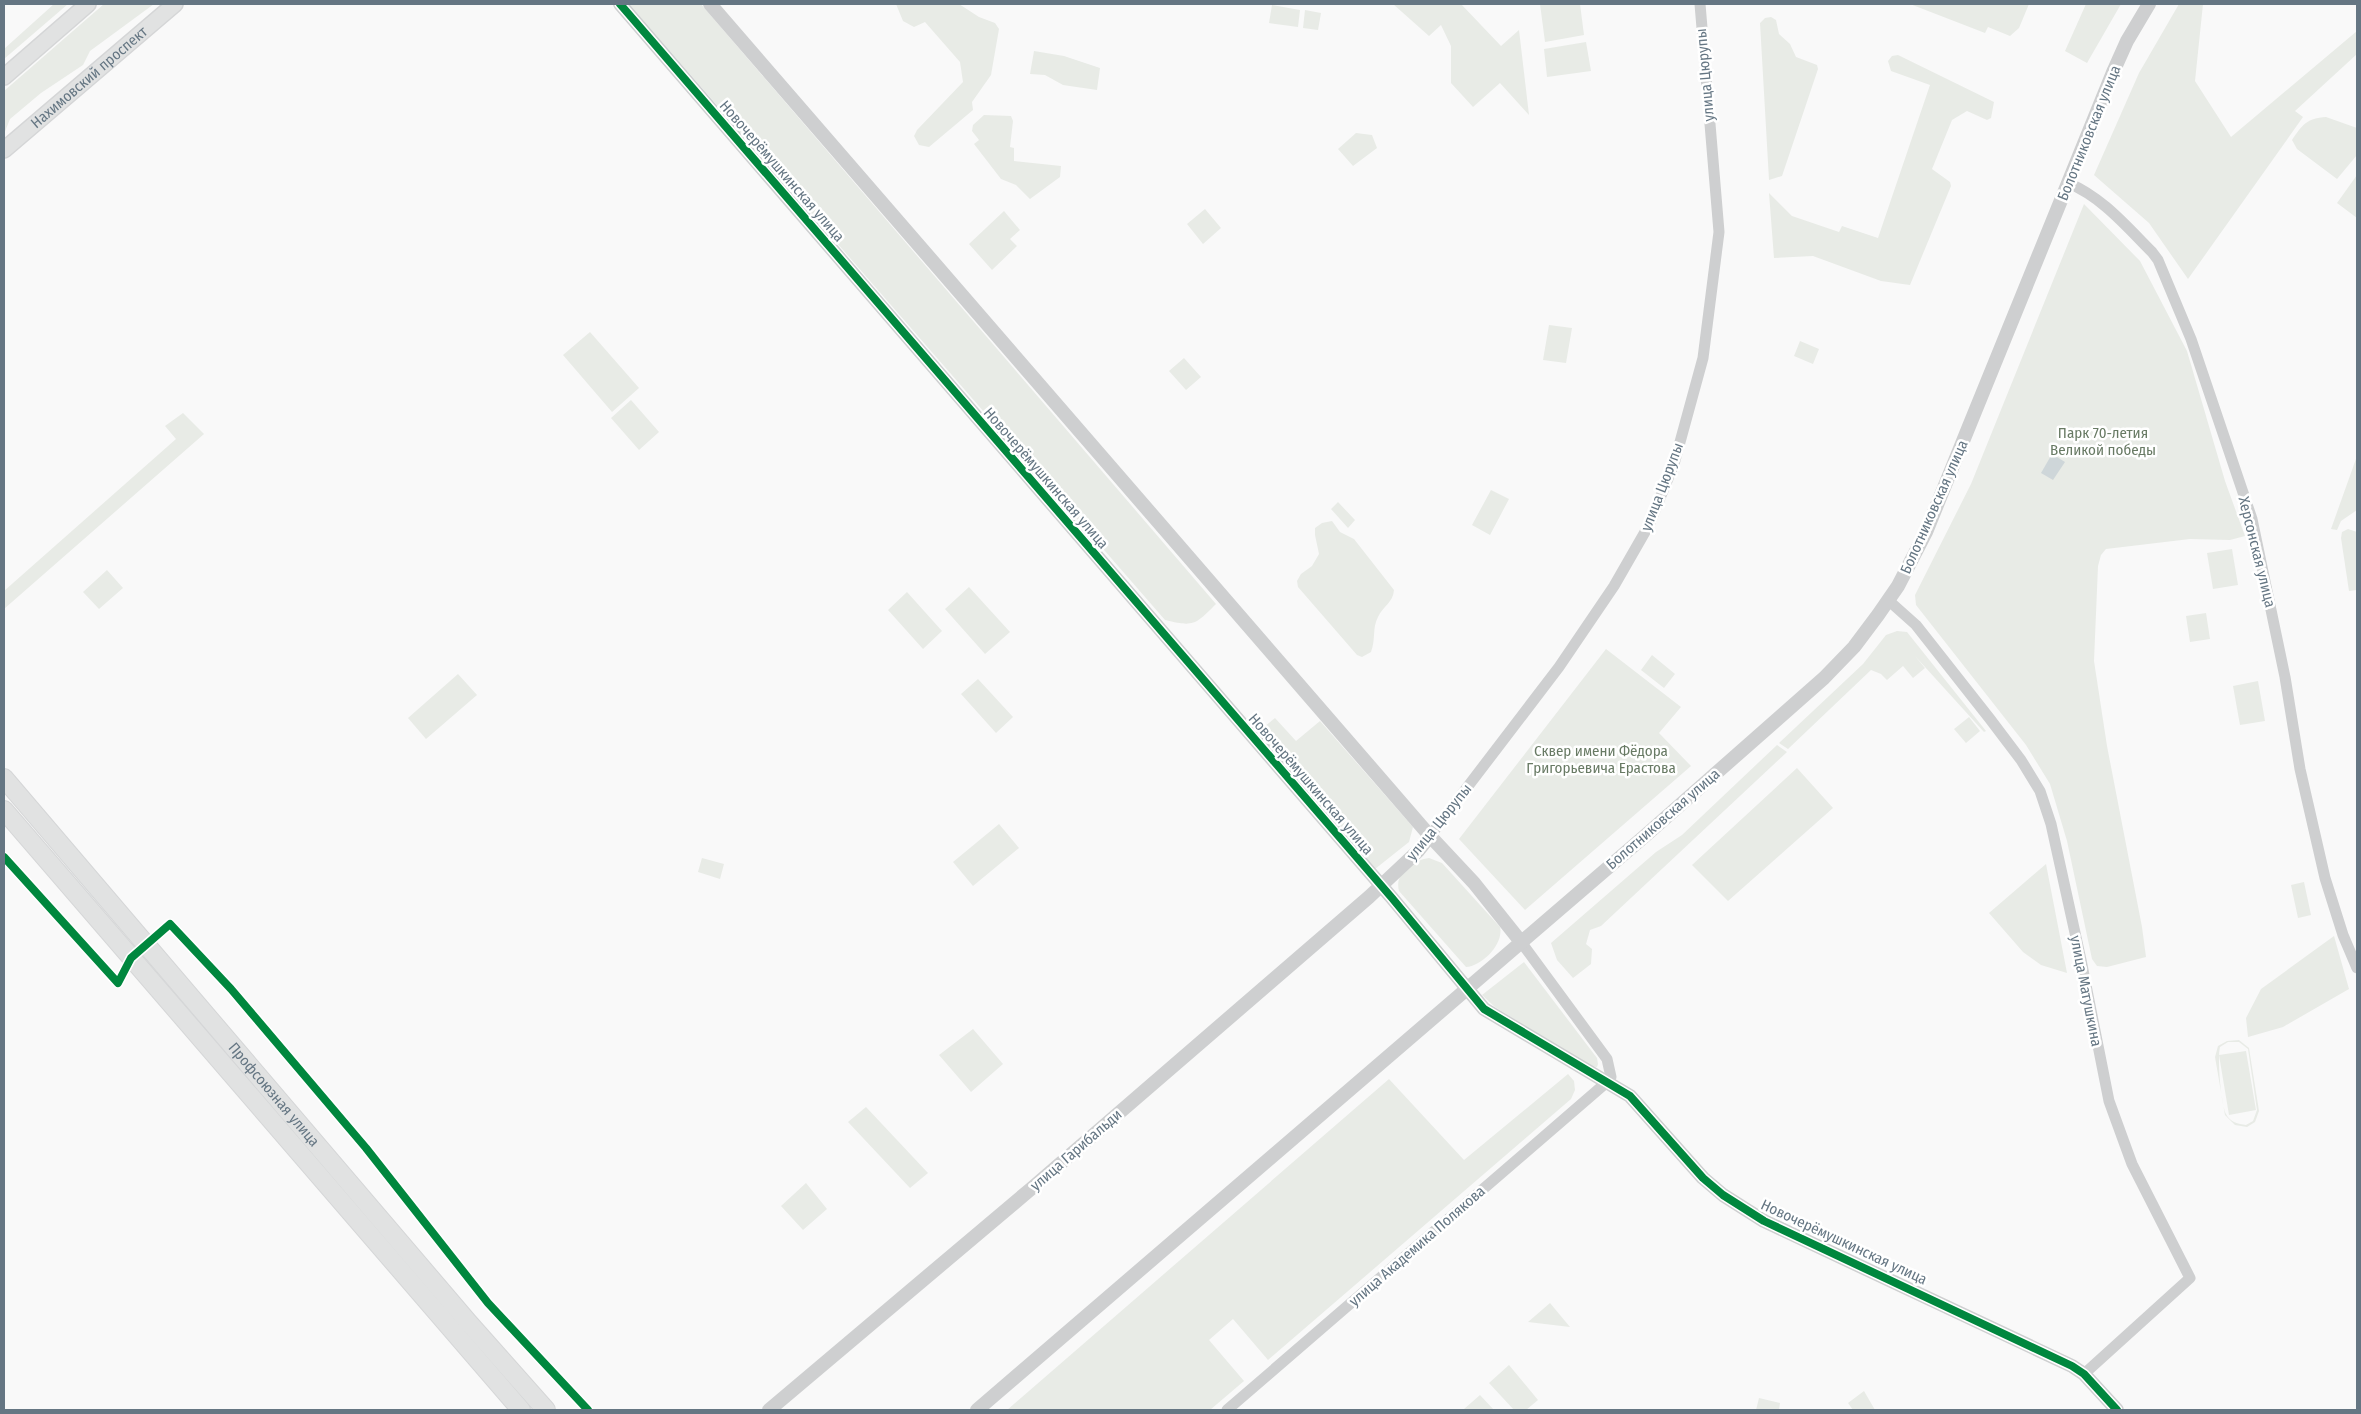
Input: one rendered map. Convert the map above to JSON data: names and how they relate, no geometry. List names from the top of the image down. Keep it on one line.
{"streets":{"main road":["Нахимовский проспект","Профсоюзная улица"],"street":["улица Цюрупы","Болотниковская улица","Новочерёмушкинская улица","Херсонская улица","улица Матушкина","улица Гарибальди","улица Академика Полякова"]},"crossings":[["улица Цюрупы","Новочерёмушкинская улица"],["улица Цюрупы","улица Гарибальди"],["Болотниковская улица","Херсонская улица"],["Болотниковская улица","улица Матушкина"],["Новочерёмушкинская улица","улица Матушкина"],["Новочерёмушкинская улица","улица Гарибальди"],["Новочерёмушкинская улица","улица Академика Полякова"]],"parks":["Парк 70-летия Великой победы","Сквер имени Фёдора Григорьевича Ерастова"]}
